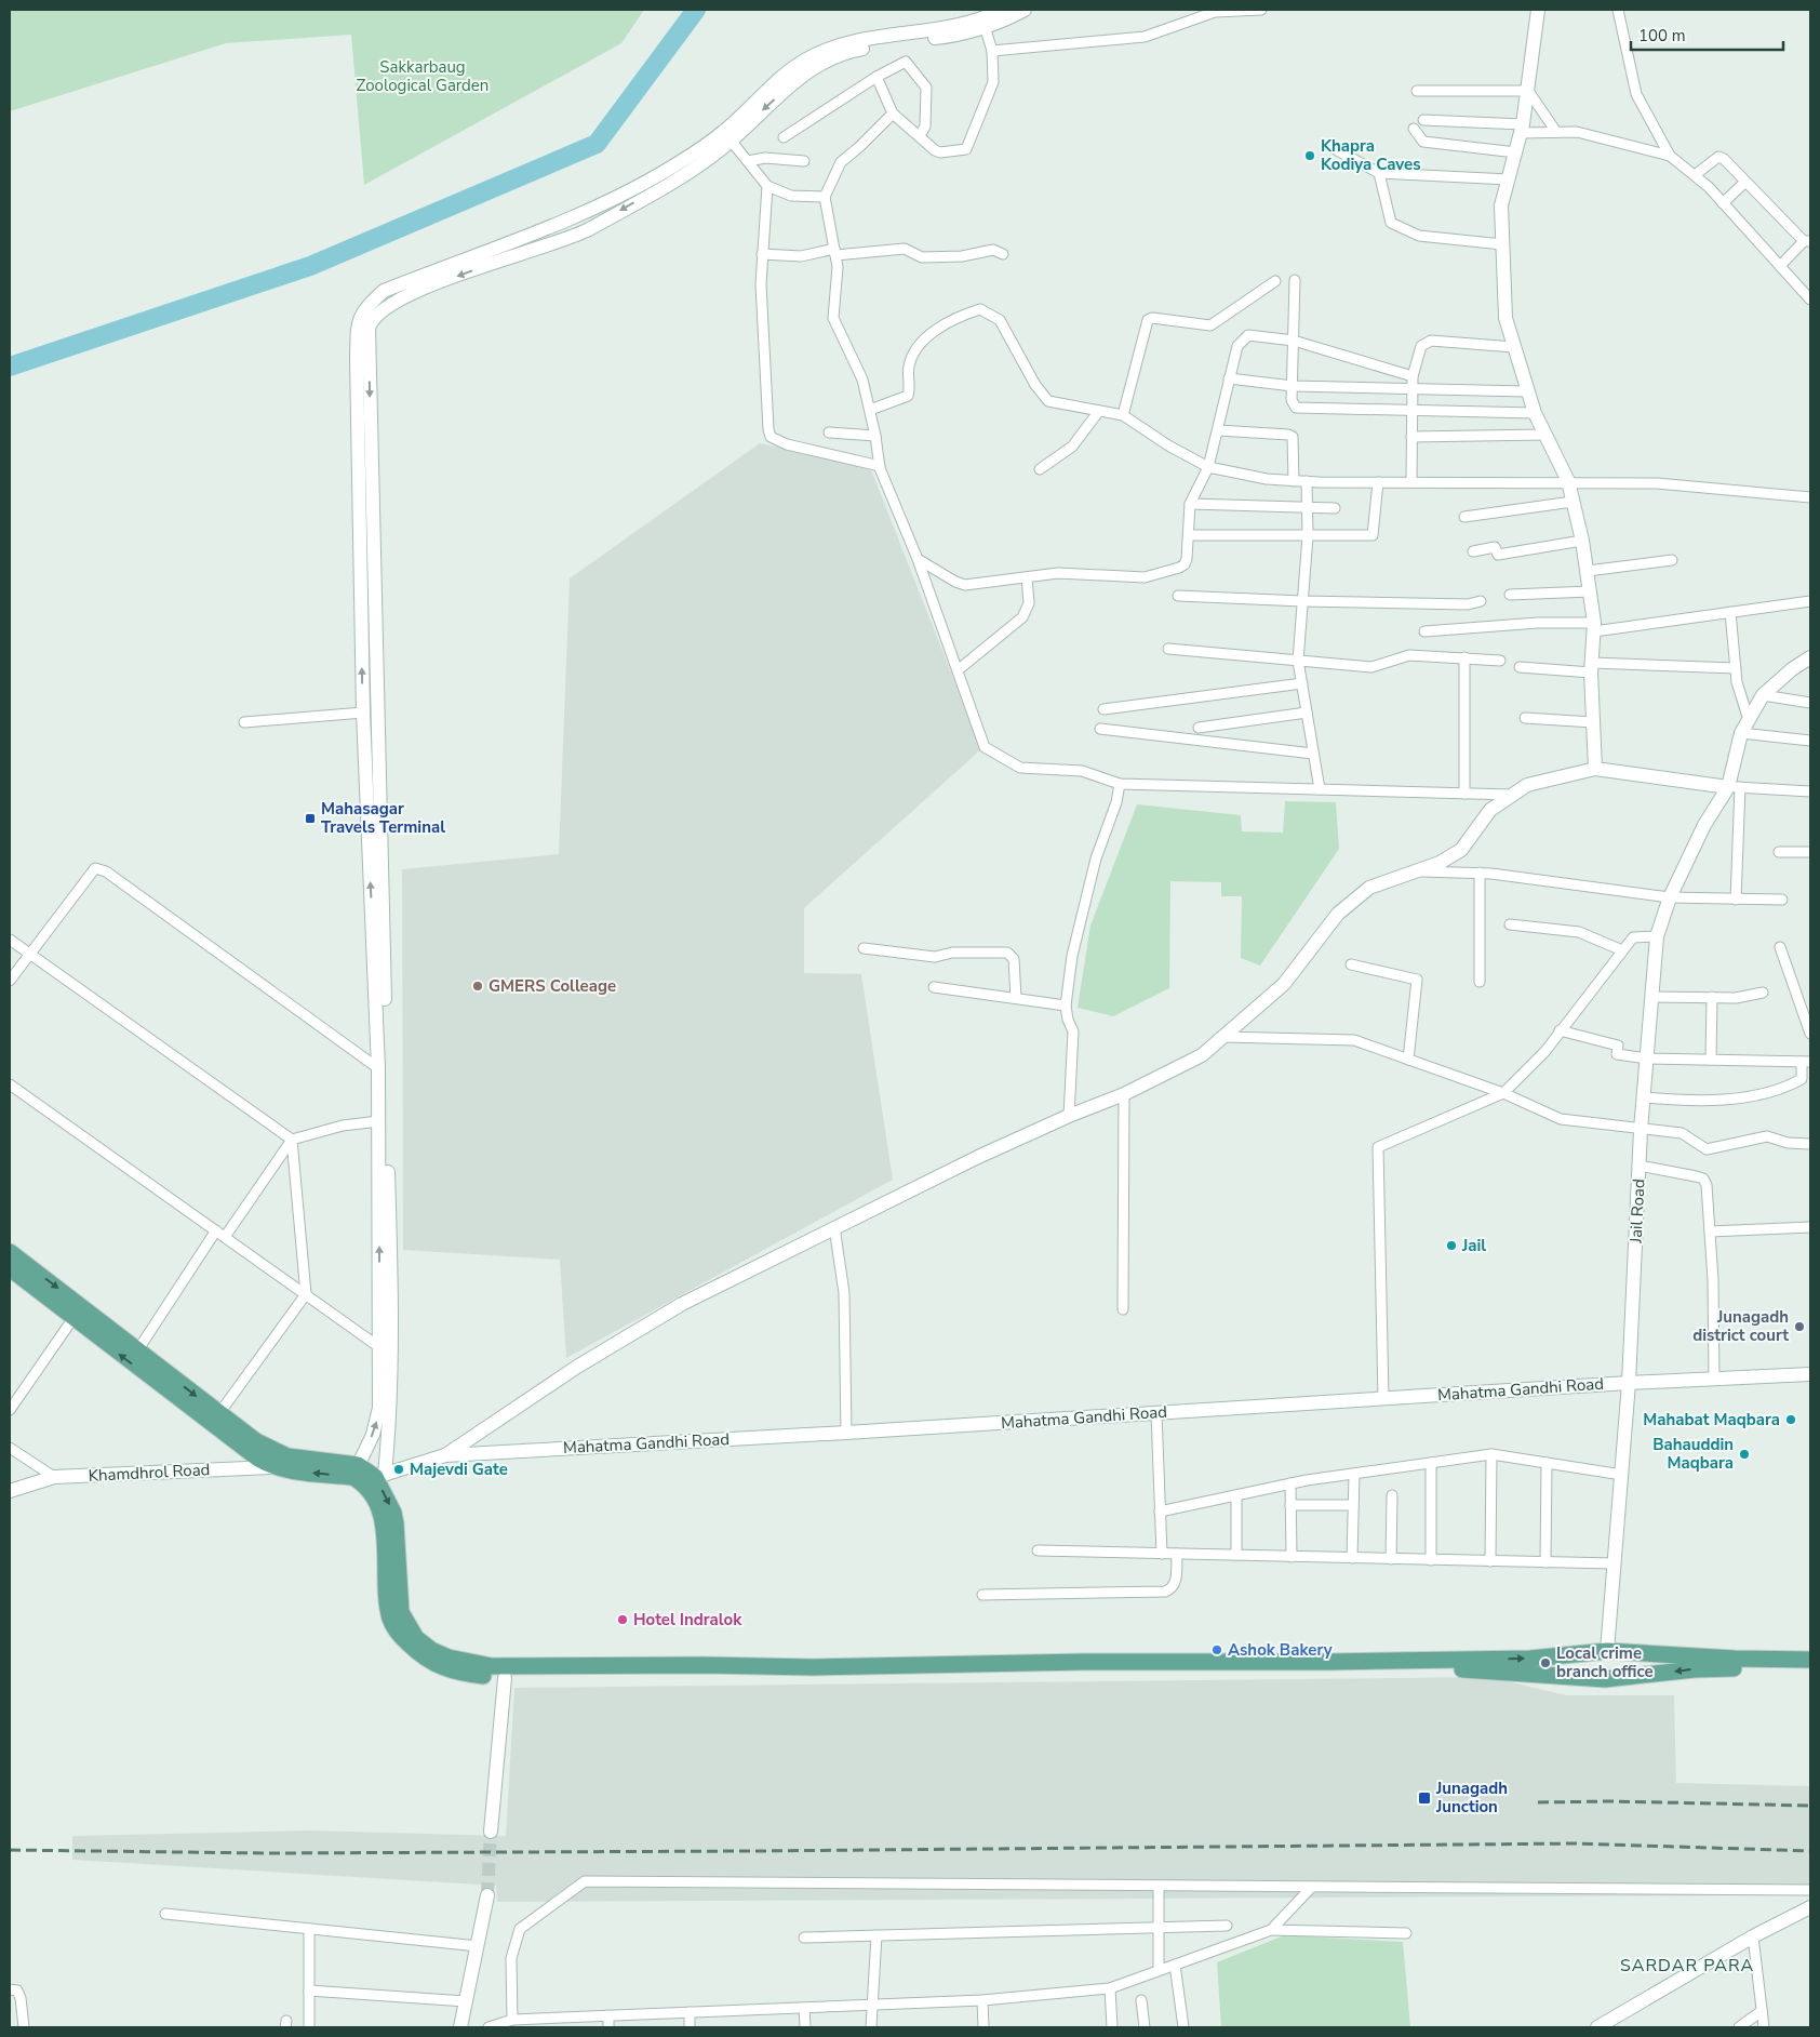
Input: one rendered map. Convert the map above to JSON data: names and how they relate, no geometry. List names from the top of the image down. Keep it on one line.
{"streets":{"street":["Jail Road","Mahatma Gandhi Road","Khamdhrol Road"]},"crossings":[["Jail Road","Mahatma Gandhi Road"]],"districts":["SARDAR PARA"],"parks":["Sakkarbaug Zoological Garden"],"places":{"other":["Khapra Kodiya Caves","GMERS Colleage","Jail","Junagadh district court","Mahabat Maqbara","Bahauddin Maqbara","Majevdi Gate","Hotel Indralok","Ashok Bakery","Local crime branch office"],"transit":["Mahasagar Travels Terminal","Junagadh Junction"]},"scale_bar":"100 m"}
